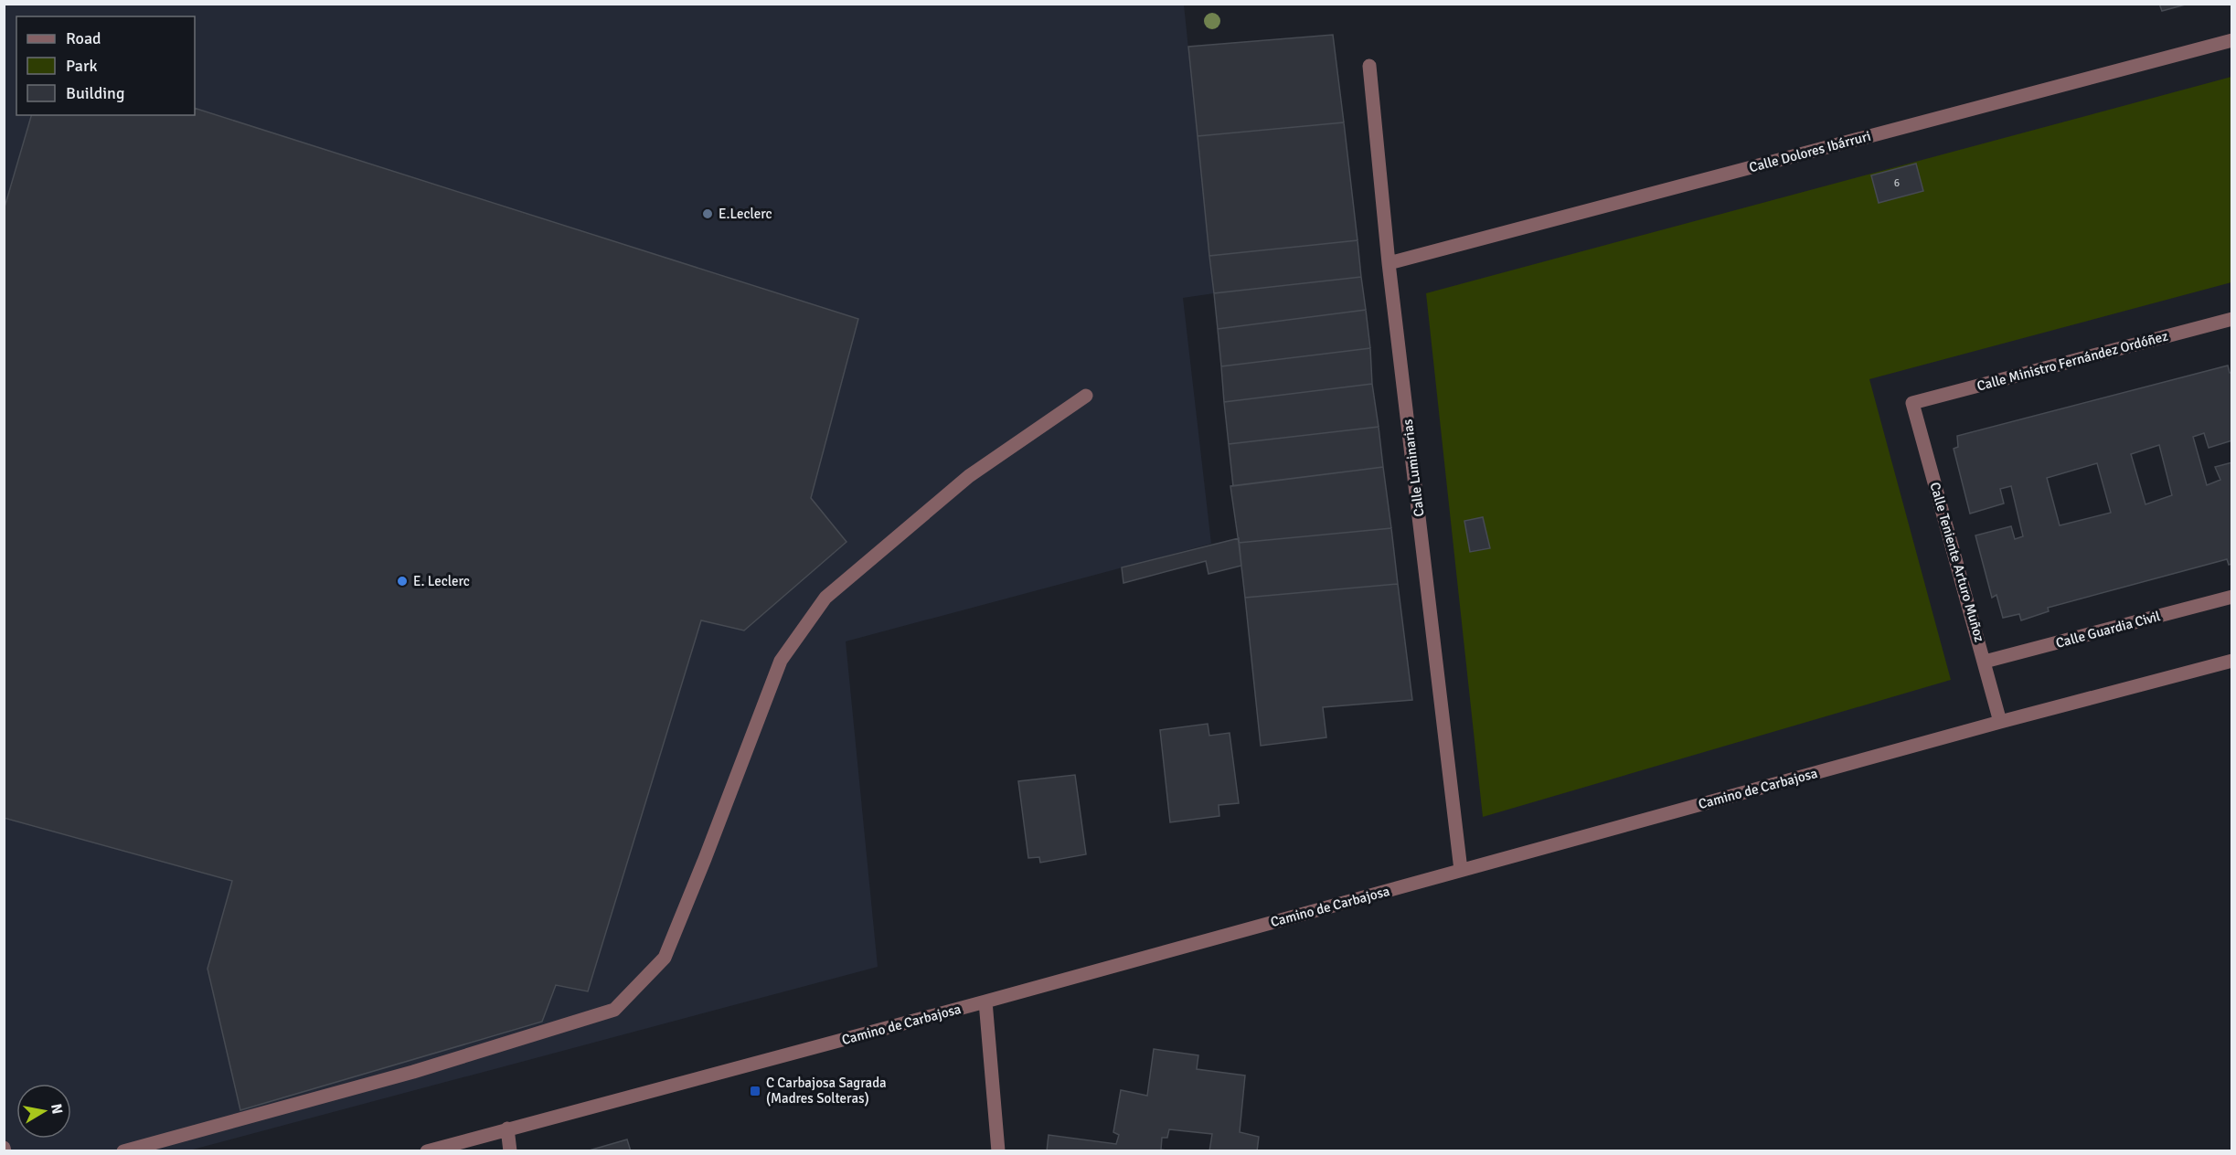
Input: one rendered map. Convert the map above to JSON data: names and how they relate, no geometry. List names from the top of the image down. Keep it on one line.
{"streets":{"street":["Calle Dolores Ibárruri","Calle Ministro Fernández Ordóñez","Calle Luminarias","Calle Teniente Arturo Muñoz","Calle Guardia Civil","Camino de Carbajosa"]},"crossings":[["Calle Dolores Ibárruri","Calle Luminarias"],["Calle Ministro Fernández Ordóñez","Calle Teniente Arturo Muñoz"],["Calle Luminarias","Camino de Carbajosa"],["Calle Teniente Arturo Muñoz","Calle Guardia Civil"],["Calle Teniente Arturo Muñoz","Camino de Carbajosa"]],"places":{"other":["E.Leclerc","E. Leclerc"],"transit":["C Carbajosa Sagrada (Madres Solteras)"]},"house_numbers":["6"],"legend":["Road","Park","Building"],"north":"right"}
